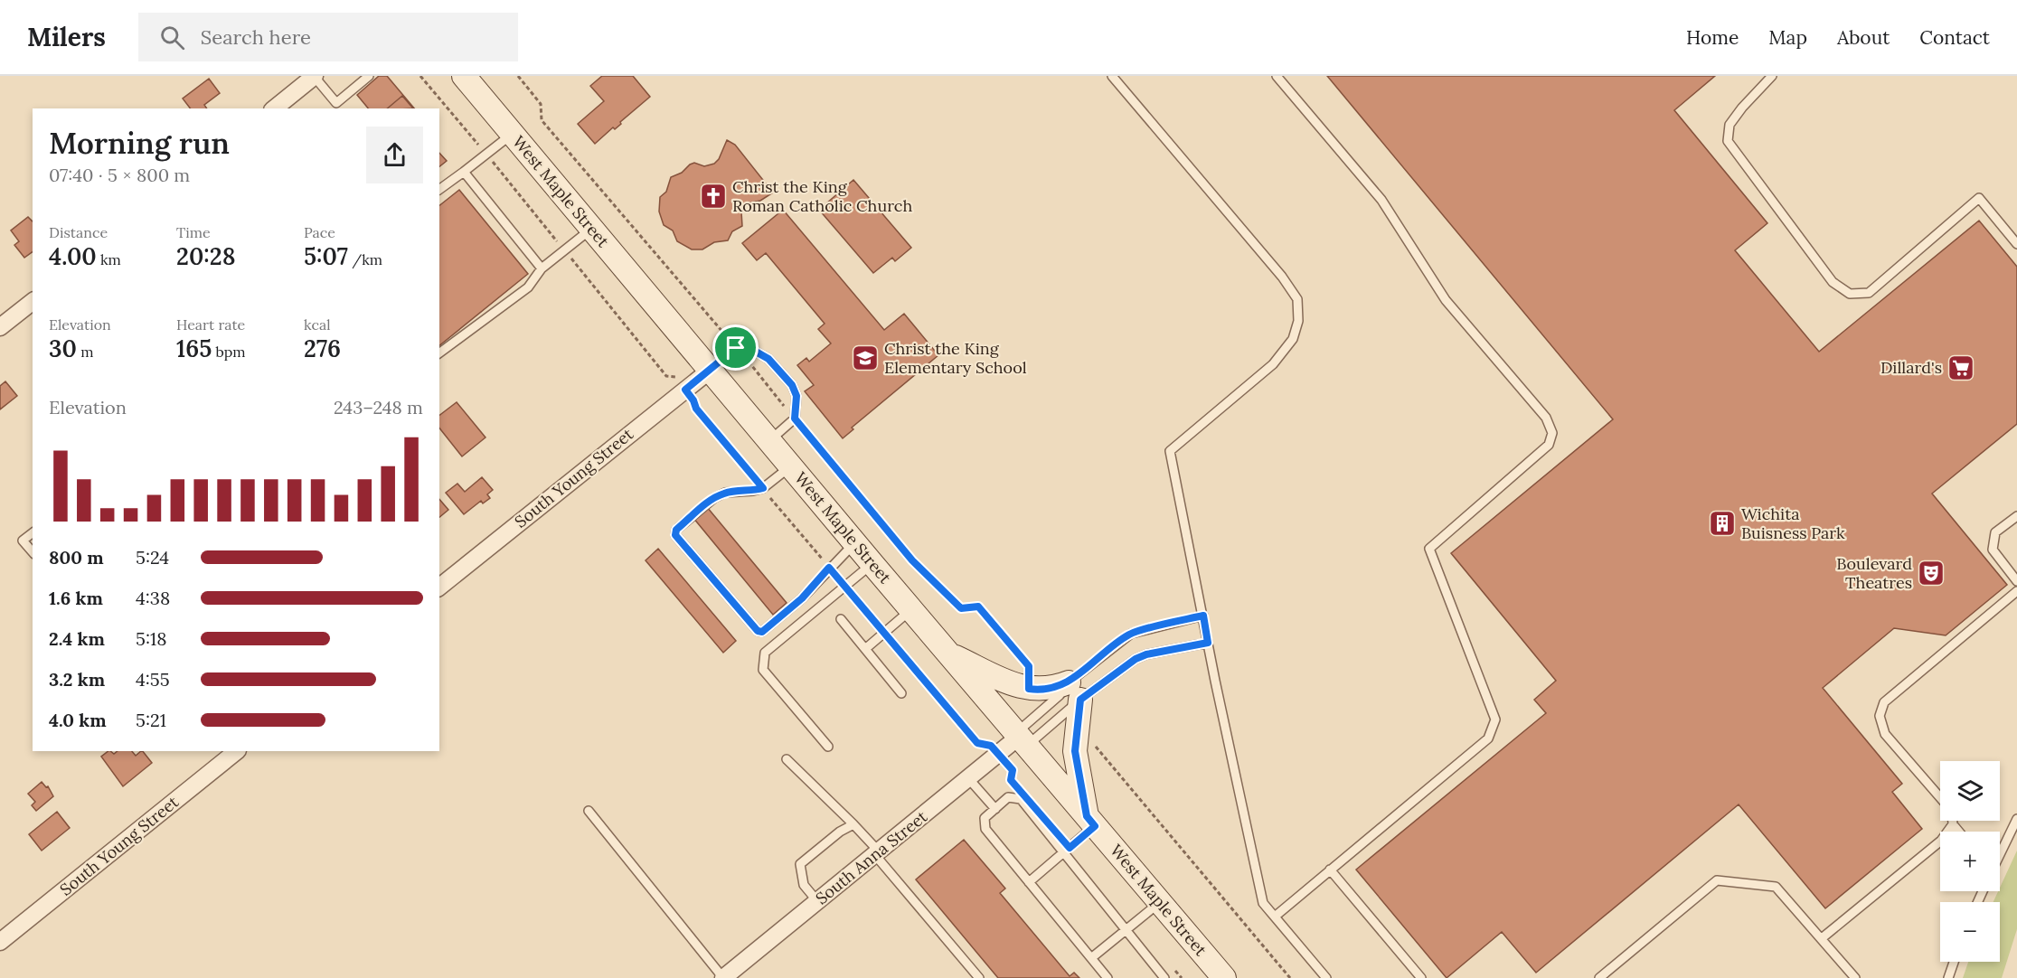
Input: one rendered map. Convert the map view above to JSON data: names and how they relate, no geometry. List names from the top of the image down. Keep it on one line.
{"streets":{"main road":["West Maple Street"],"street":["South Young Street","South Anna Street"]},"crossings":[["West Maple Street","South Young Street"],["West Maple Street","South Anna Street"]],"places":{"church":["Christ the King Roman Catholic Church"],"school or university":["Christ the King Elementary School"],"supermarket":["Dillard's"],"building":["Wichita Buisness Park"],"theatre":["Boulevard Theatres"]},"page":{"header":"Milers","search":"Search here","nav":["Home","Map","About","Contact"],"heading":["Morning run","07:40 · 5 × 800 m"],"stats":[["Distance","4.00 km"],["Time","20:28"],["Pace","5:07 /km"],["Elevation","30 m"],["Heart rate","165 bpm"],["kcal","276"]],"chart":["Elevation","243–248 m"],"list":[{"name":"800 m","note":"5:24"},{"name":"1.6 km","note":"4:38"},{"name":"2.4 km","note":"5:18"},{"name":"3.2 km","note":"4:55"},{"name":"4.0 km","note":"5:21"}],"map_buttons":["+","−"]}}
